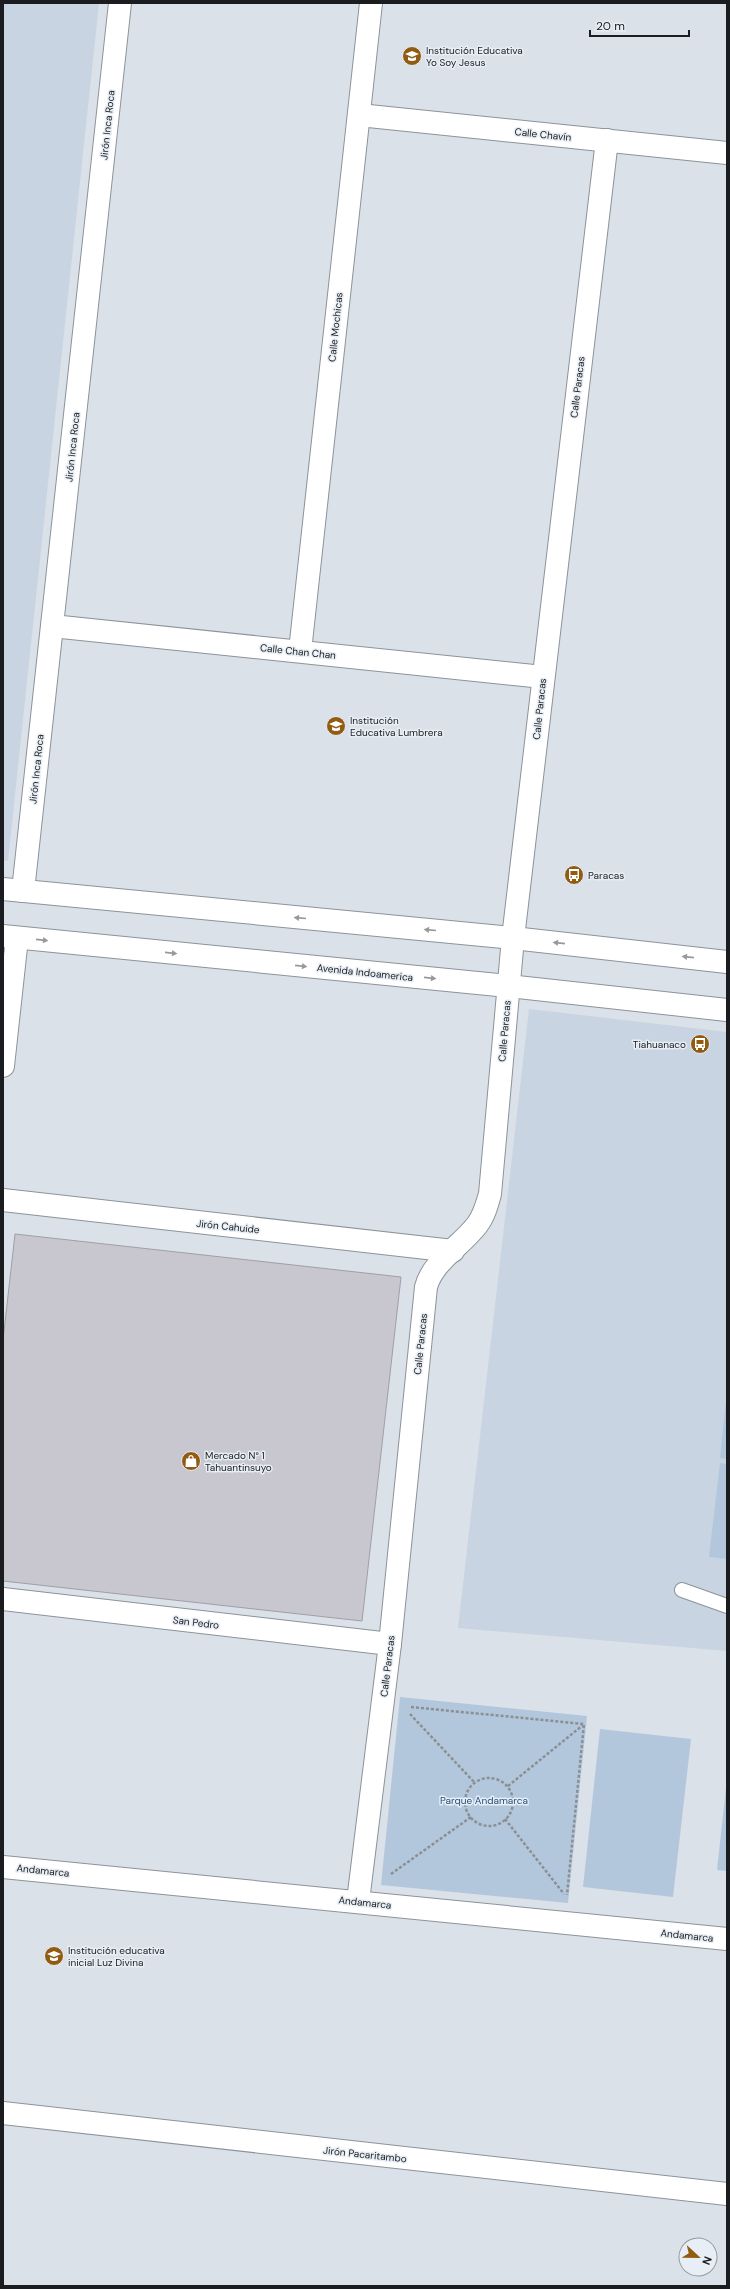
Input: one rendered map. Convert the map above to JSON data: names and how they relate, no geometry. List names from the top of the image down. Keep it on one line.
{"streets":{"street":["Jirón Inca Roca","Calle Chavín","Calle Mochicas","Calle Paracas","Calle Chan Chan","Avenida Indoamerica","Jirón Cahuide","San Pedro","Andamarca","Jirón Pacaritambo"]},"crossings":[["Jirón Inca Roca","Calle Chan Chan"],["Calle Chavín","Calle Mochicas"],["Calle Chavín","Calle Paracas"],["Calle Mochicas","Calle Chan Chan"],["Calle Paracas","Calle Chan Chan"],["Calle Paracas","Avenida Indoamerica"],["Calle Paracas","Jirón Cahuide"],["Calle Paracas","San Pedro"],["Calle Paracas","Andamarca"]],"parks":["Parque Andamarca"],"places":{"school or university":["Institución Educativa Yo Soy Jesus","Institución Educativa Lumbrera","Institución educativa inicial Luz Divina"],"bus stop":["Paracas","Tiahuanaco"],"shop":["Mercado N° 1 Tahuantinsuyo"]},"scale_bar":"20 m","north":"right"}
